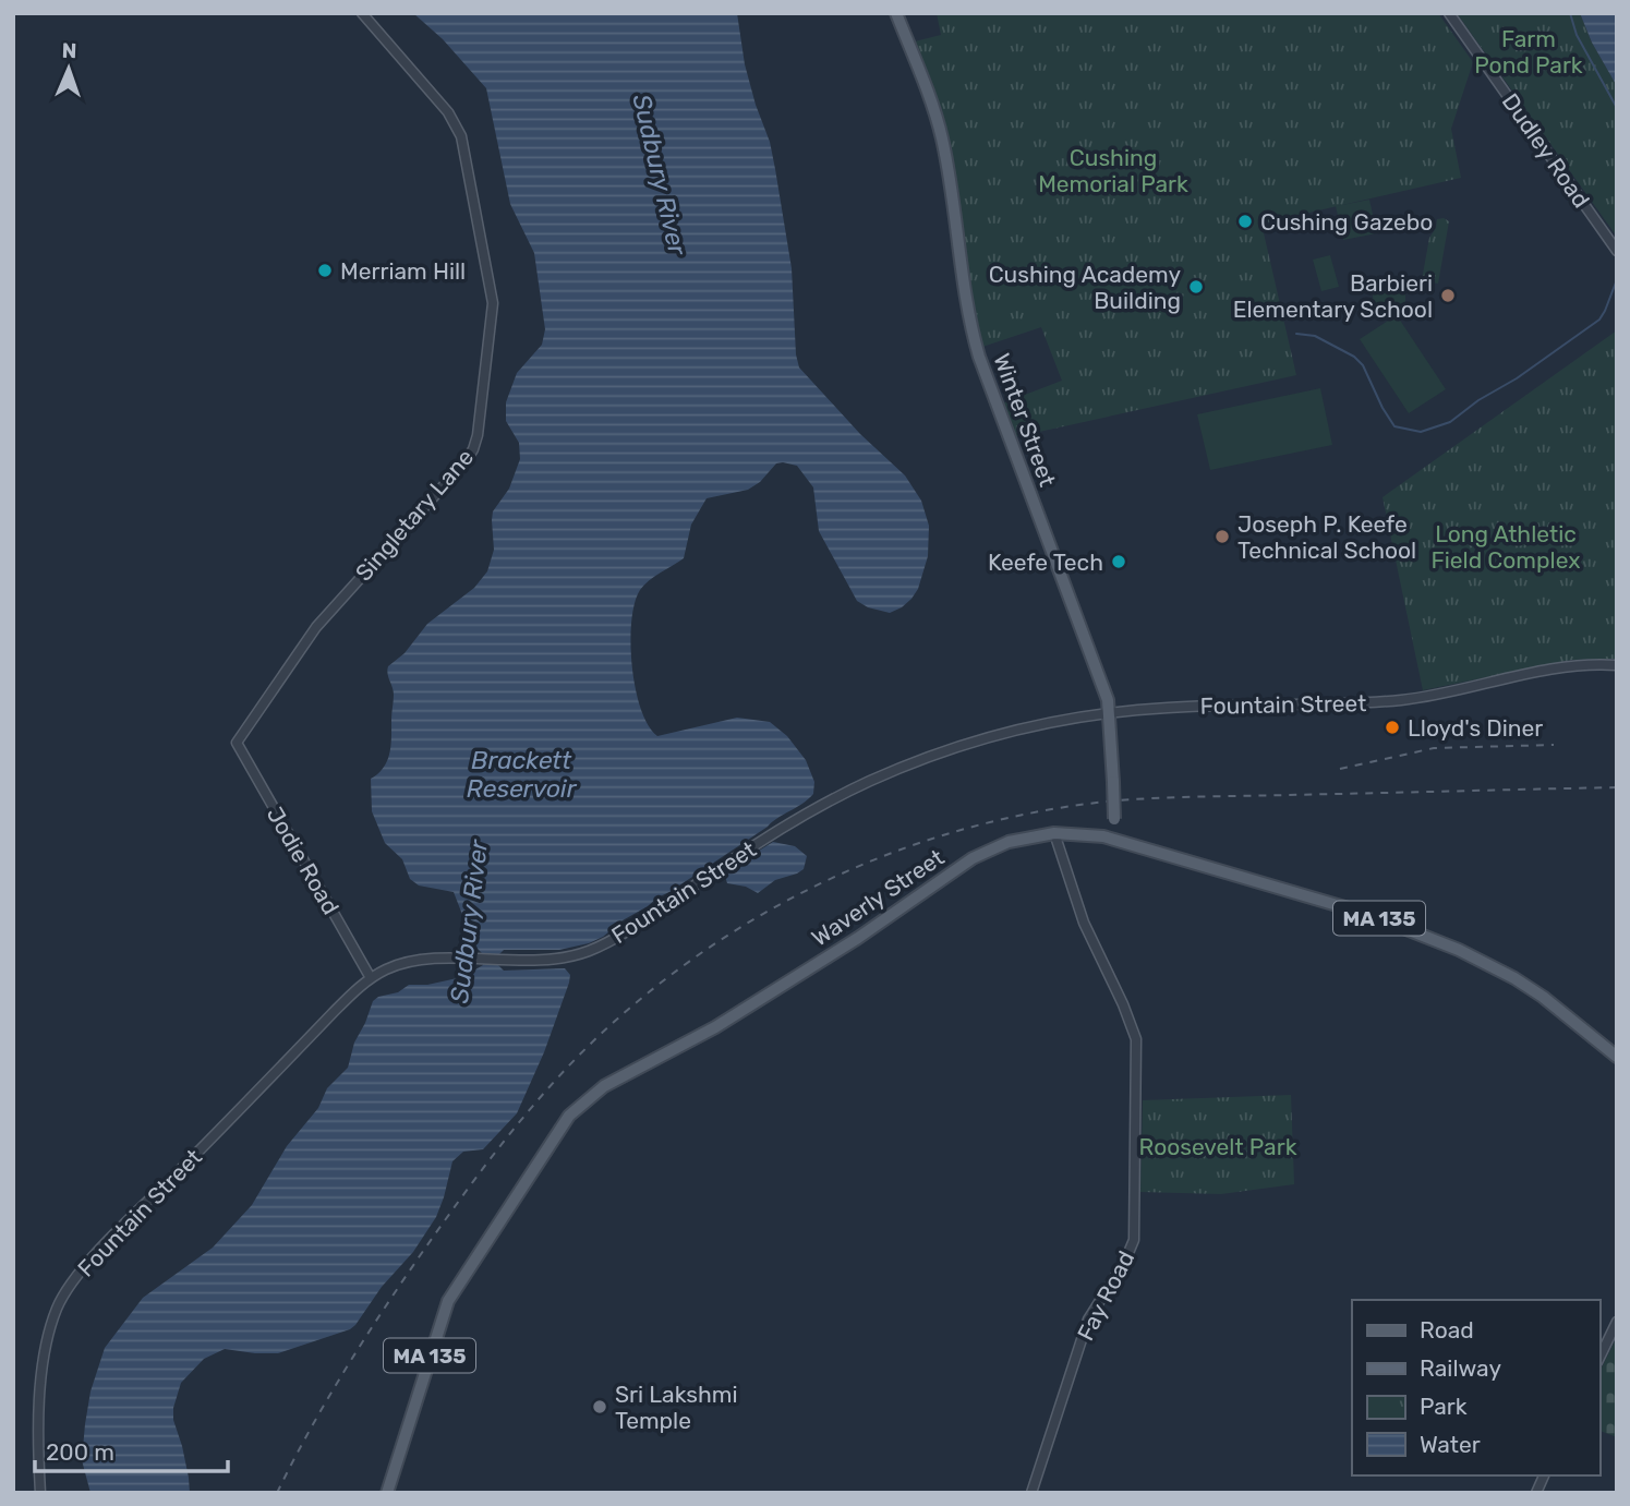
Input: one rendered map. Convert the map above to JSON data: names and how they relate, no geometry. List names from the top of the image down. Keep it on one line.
{"streets":{"main road":["Winter Street","Waverly Street","MA 135"],"street":["Dudley Road","Singletary Lane","Fountain Street","Jodie Road","Fay Road"]},"crossings":[["Winter Street","Fountain Street"],["Winter Street","Waverly Street"],["Singletary Lane","Jodie Road"],["Fountain Street","Jodie Road"],["Waverly Street","Fay Road"]],"water":["Sudbury River","Brackett Reservoir"],"parks":["Farm Pond Park","Cushing Memorial Park","Long Athletic Field Complex","Roosevelt Park"],"places":["Cushing Gazebo","Merriam Hill","Cushing Academy Building","Barbieri Elementary School","Joseph P. Keefe Technical School","Keefe Tech","Lloyd's Diner","Sri Lakshmi Temple"],"legend":["Road","Railway","Park","Water"],"scale_bar":"200 m","north":"top"}
